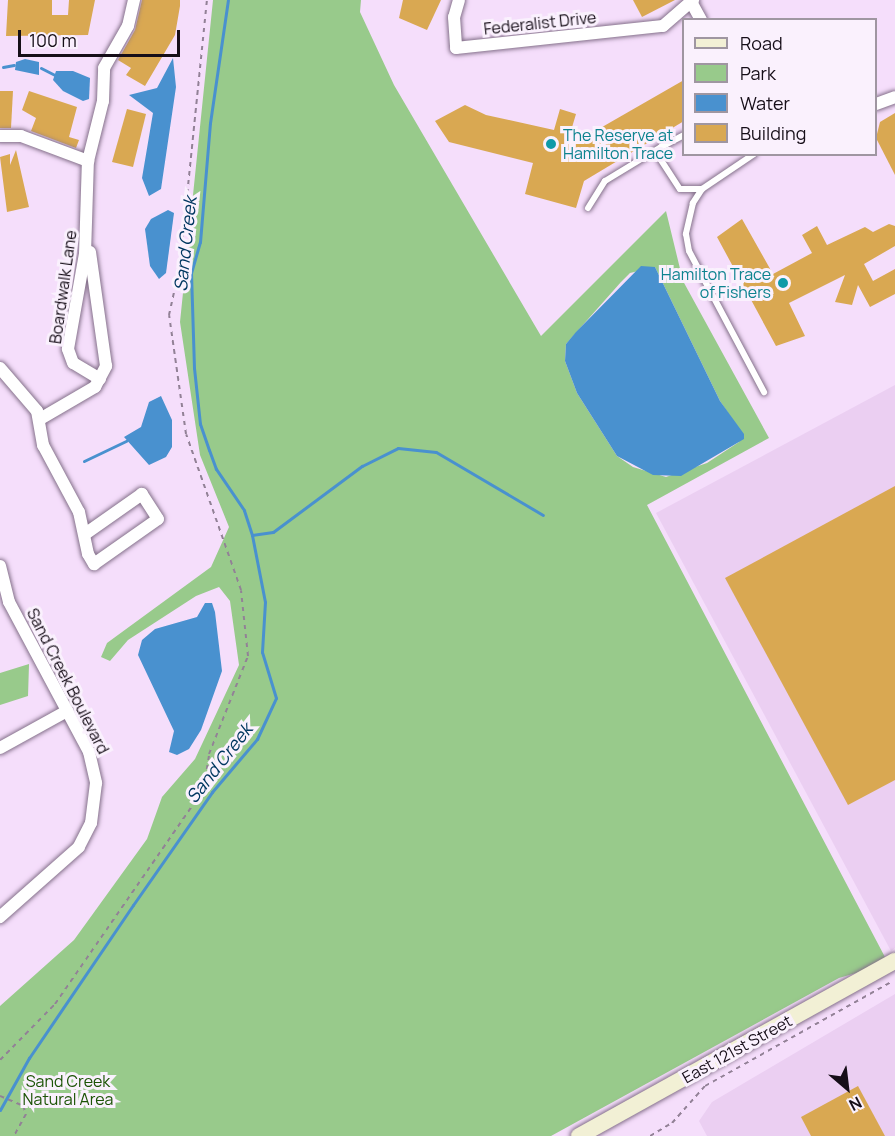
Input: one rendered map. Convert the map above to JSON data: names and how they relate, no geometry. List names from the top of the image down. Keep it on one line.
{"streets":{"street":["Federalist Drive","Boardwalk Lane","Sand Creek Boulevard","East 121st Street"]},"water":["Sand Creek"],"parks":["Sand Creek Natural Area"],"places":["The Reserve at Hamilton Trace","Hamilton Trace of Fishers"],"legend":["Road","Park","Water","Building"],"scale_bar":"100 m","north":"bottom right"}
